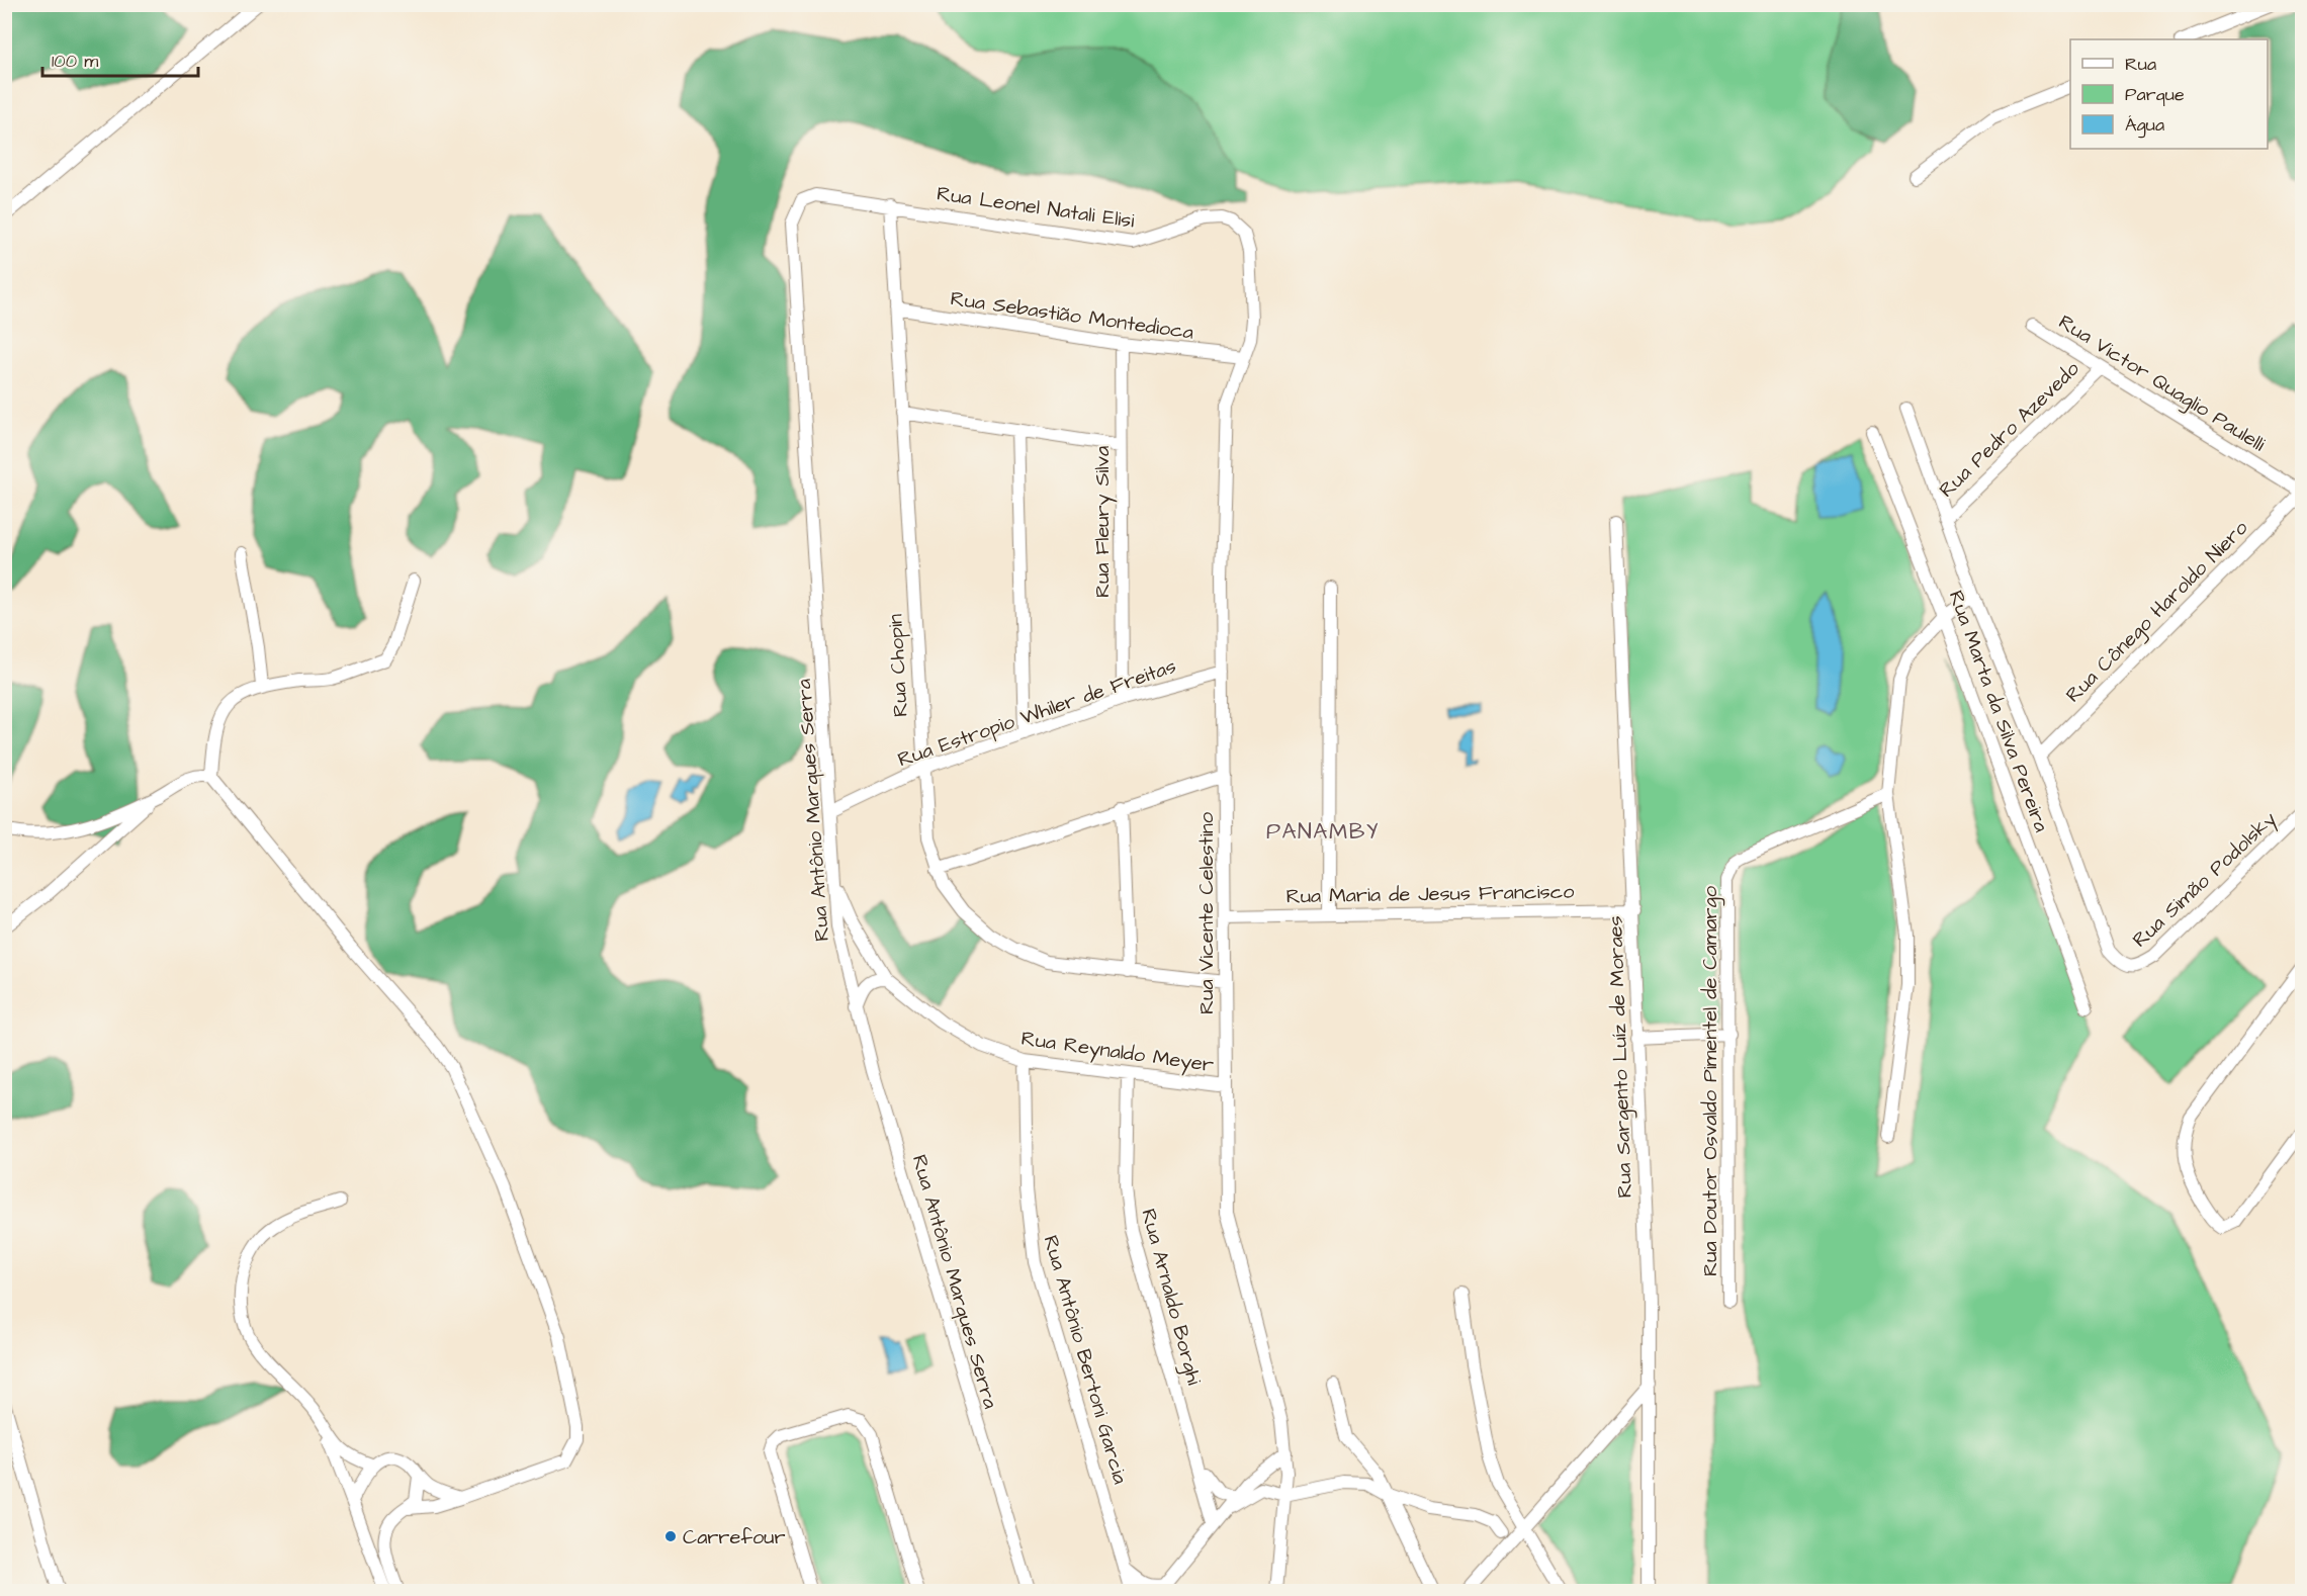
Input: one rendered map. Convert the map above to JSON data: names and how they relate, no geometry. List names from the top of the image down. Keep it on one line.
{"streets":{"street":["Rua Leonel Natali Elisi","Rua Sebastião Montedioca","Rua Victor Quaglio Paulelli","Rua Pedro Azevedo","Rua Fleury Silva","Rua Cônego Haroldo Niero","Rua Chopin","Rua Marta da Silva Pereira","Rua Estropio Whiler de Freitas","Rua Antônio Marques Serra","Rua Simão Podolsky","Rua Maria de Jesus Francisco","Rua Vicente Celestino","Rua Reynaldo Meyer","Rua Sargento Luíz de Moraes","Rua Doutor Osvaldo Pimentel de Camargo","Rua Arnaldo Borghi","Rua Antônio Bertoni Garcia"]},"crossings":[["Rua Leonel Natali Elisi","Rua Chopin"],["Rua Leonel Natali Elisi","Rua Antônio Marques Serra"],["Rua Leonel Natali Elisi","Rua Vicente Celestino"],["Rua Sebastião Montedioca","Rua Fleury Silva"],["Rua Sebastião Montedioca","Rua Chopin"],["Rua Sebastião Montedioca","Rua Vicente Celestino"],["Rua Victor Quaglio Paulelli","Rua Pedro Azevedo"],["Rua Victor Quaglio Paulelli","Rua Cônego Haroldo Niero"],["Rua Pedro Azevedo","Rua Marta da Silva Pereira"],["Rua Fleury Silva","Rua Estropio Whiler de Freitas"],["Rua Cônego Haroldo Niero","Rua Marta da Silva Pereira"],["Rua Chopin","Rua Estropio Whiler de Freitas"],["Rua Chopin","Rua Vicente Celestino"],["Rua Marta da Silva Pereira","Rua Simão Podolsky"],["Rua Estropio Whiler de Freitas","Rua Antônio Marques Serra"],["Rua Estropio Whiler de Freitas","Rua Vicente Celestino"],["Rua Antônio Marques Serra","Rua Reynaldo Meyer"],["Rua Maria de Jesus Francisco","Rua Vicente Celestino"],["Rua Maria de Jesus Francisco","Rua Sargento Luíz de Moraes"],["Rua Vicente Celestino","Rua Reynaldo Meyer"],["Rua Reynaldo Meyer","Rua Arnaldo Borghi"],["Rua Reynaldo Meyer","Rua Antônio Bertoni Garcia"]],"districts":["PANAMBY"],"places":["Carrefour"],"legend":["Rua","Parque","Água"],"scale_bar":"100 m"}
